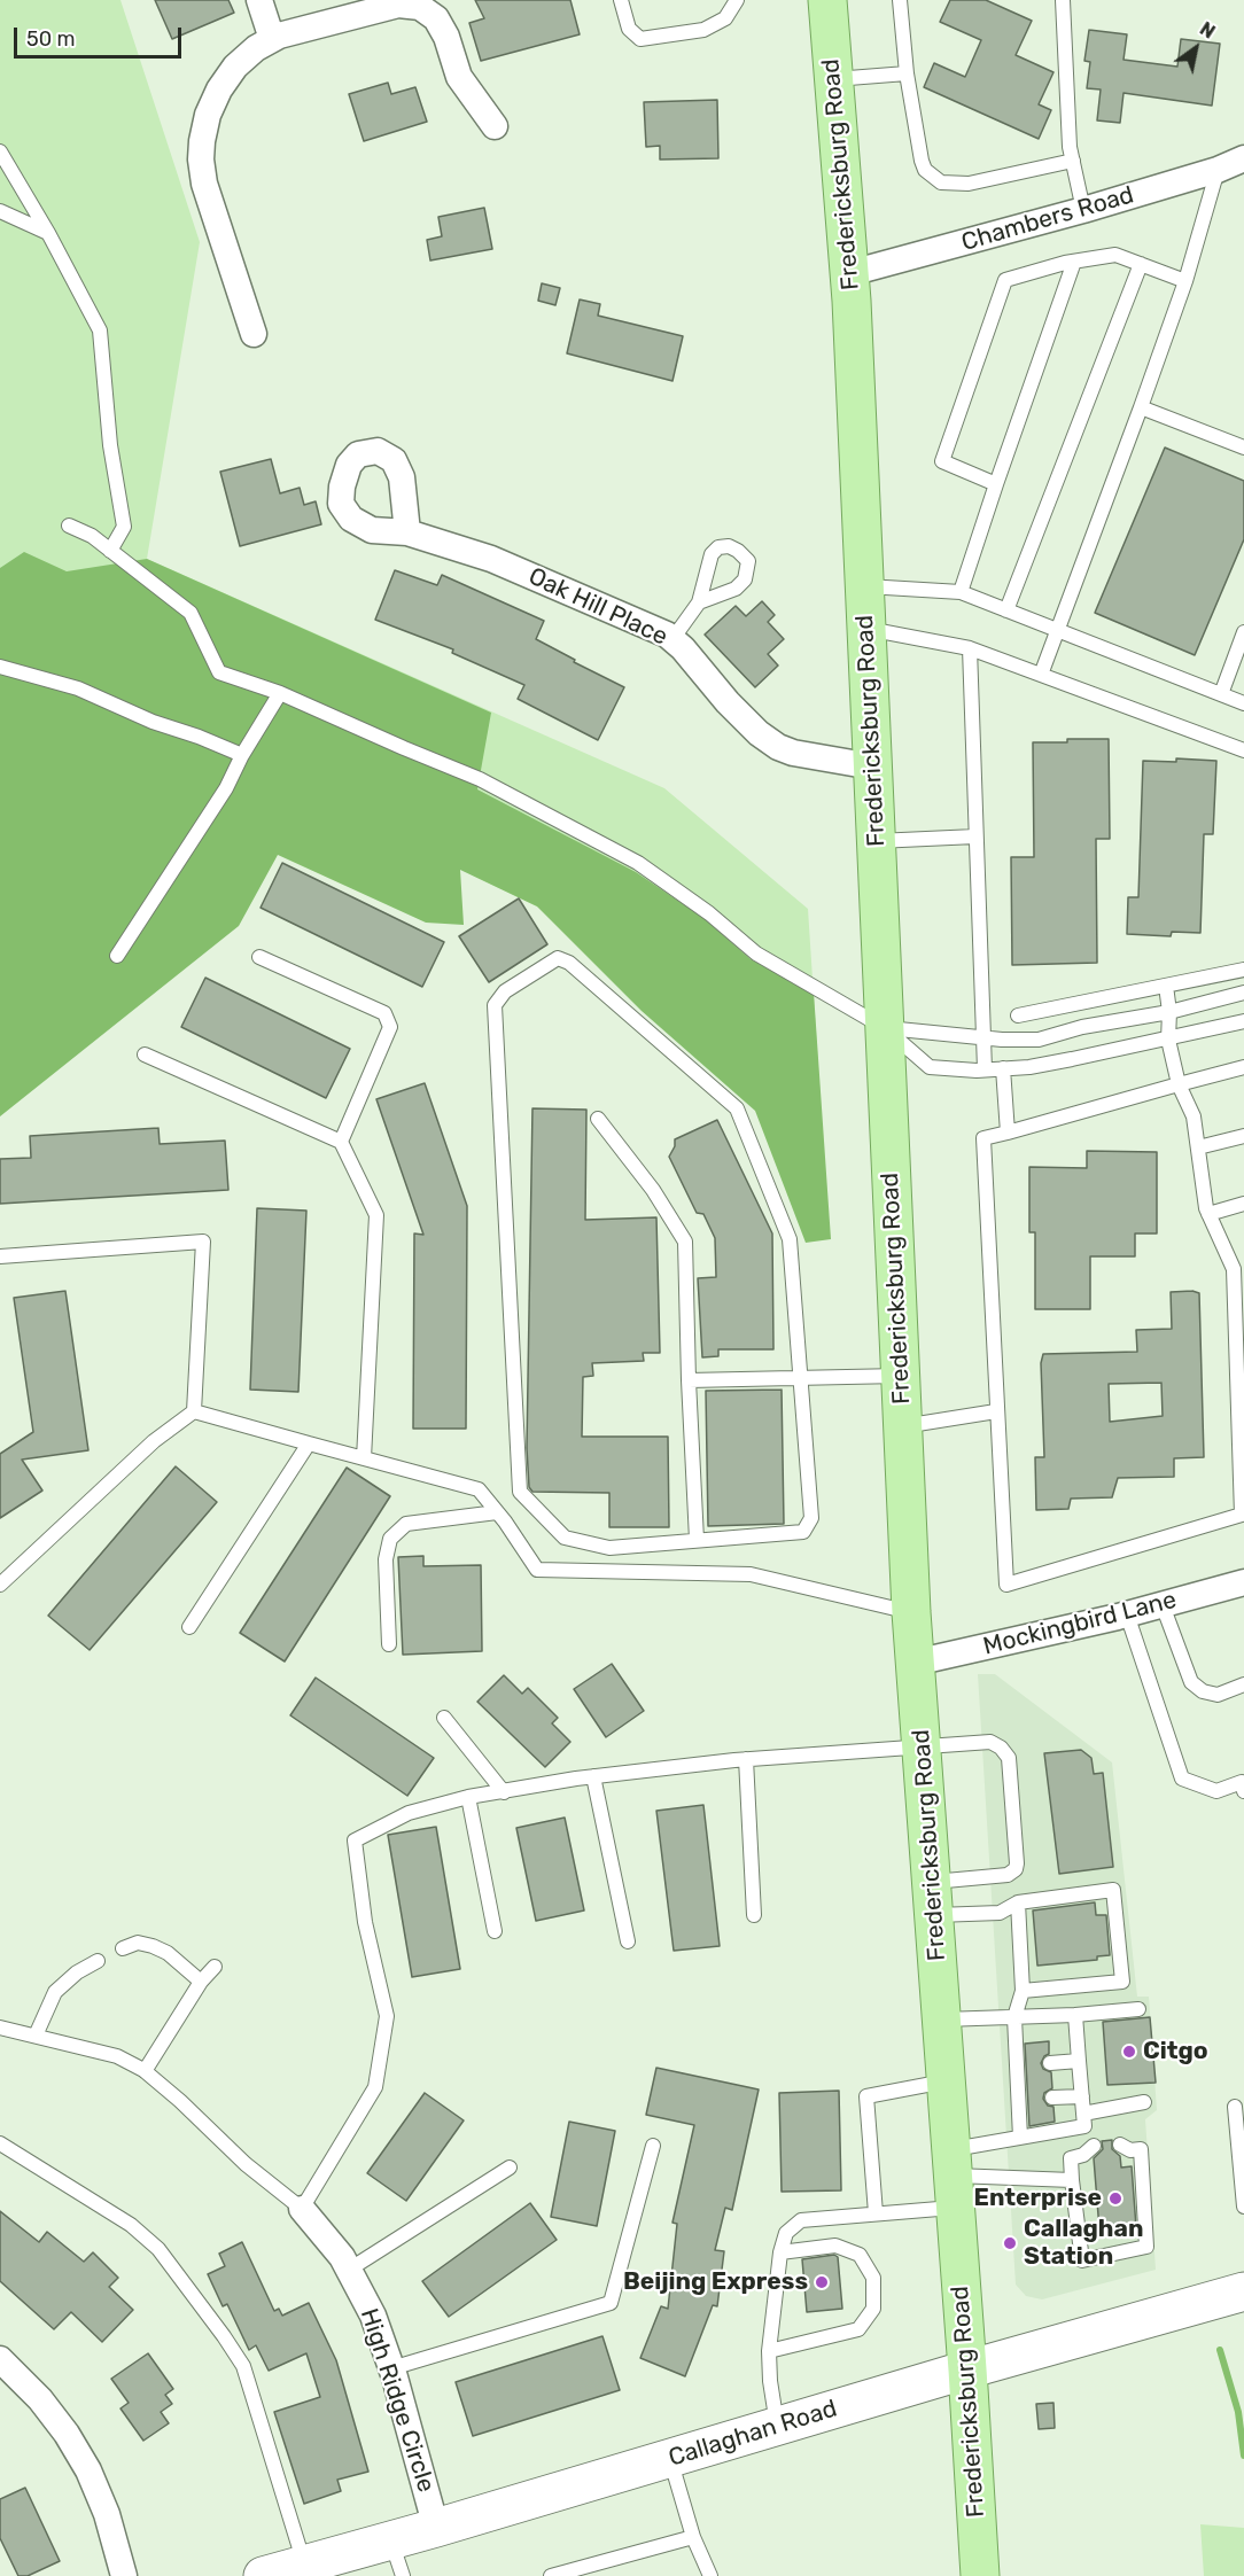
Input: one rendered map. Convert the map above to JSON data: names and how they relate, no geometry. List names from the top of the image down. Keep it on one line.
{"streets":{"main road":["Fredericksburg Road","Callaghan Road"],"street":["Chambers Road","Oak Hill Place","Mockingbird Lane","High Ridge Circle"]},"crossings":[["Fredericksburg Road","Chambers Road"],["Fredericksburg Road","Oak Hill Place"],["Fredericksburg Road","Mockingbird Lane"],["Fredericksburg Road","Callaghan Road"],["High Ridge Circle","Callaghan Road"]],"places":["Citgo","Enterprise","Callaghan Station","Beijing Express"],"scale_bar":"50 m","north":"top right"}
